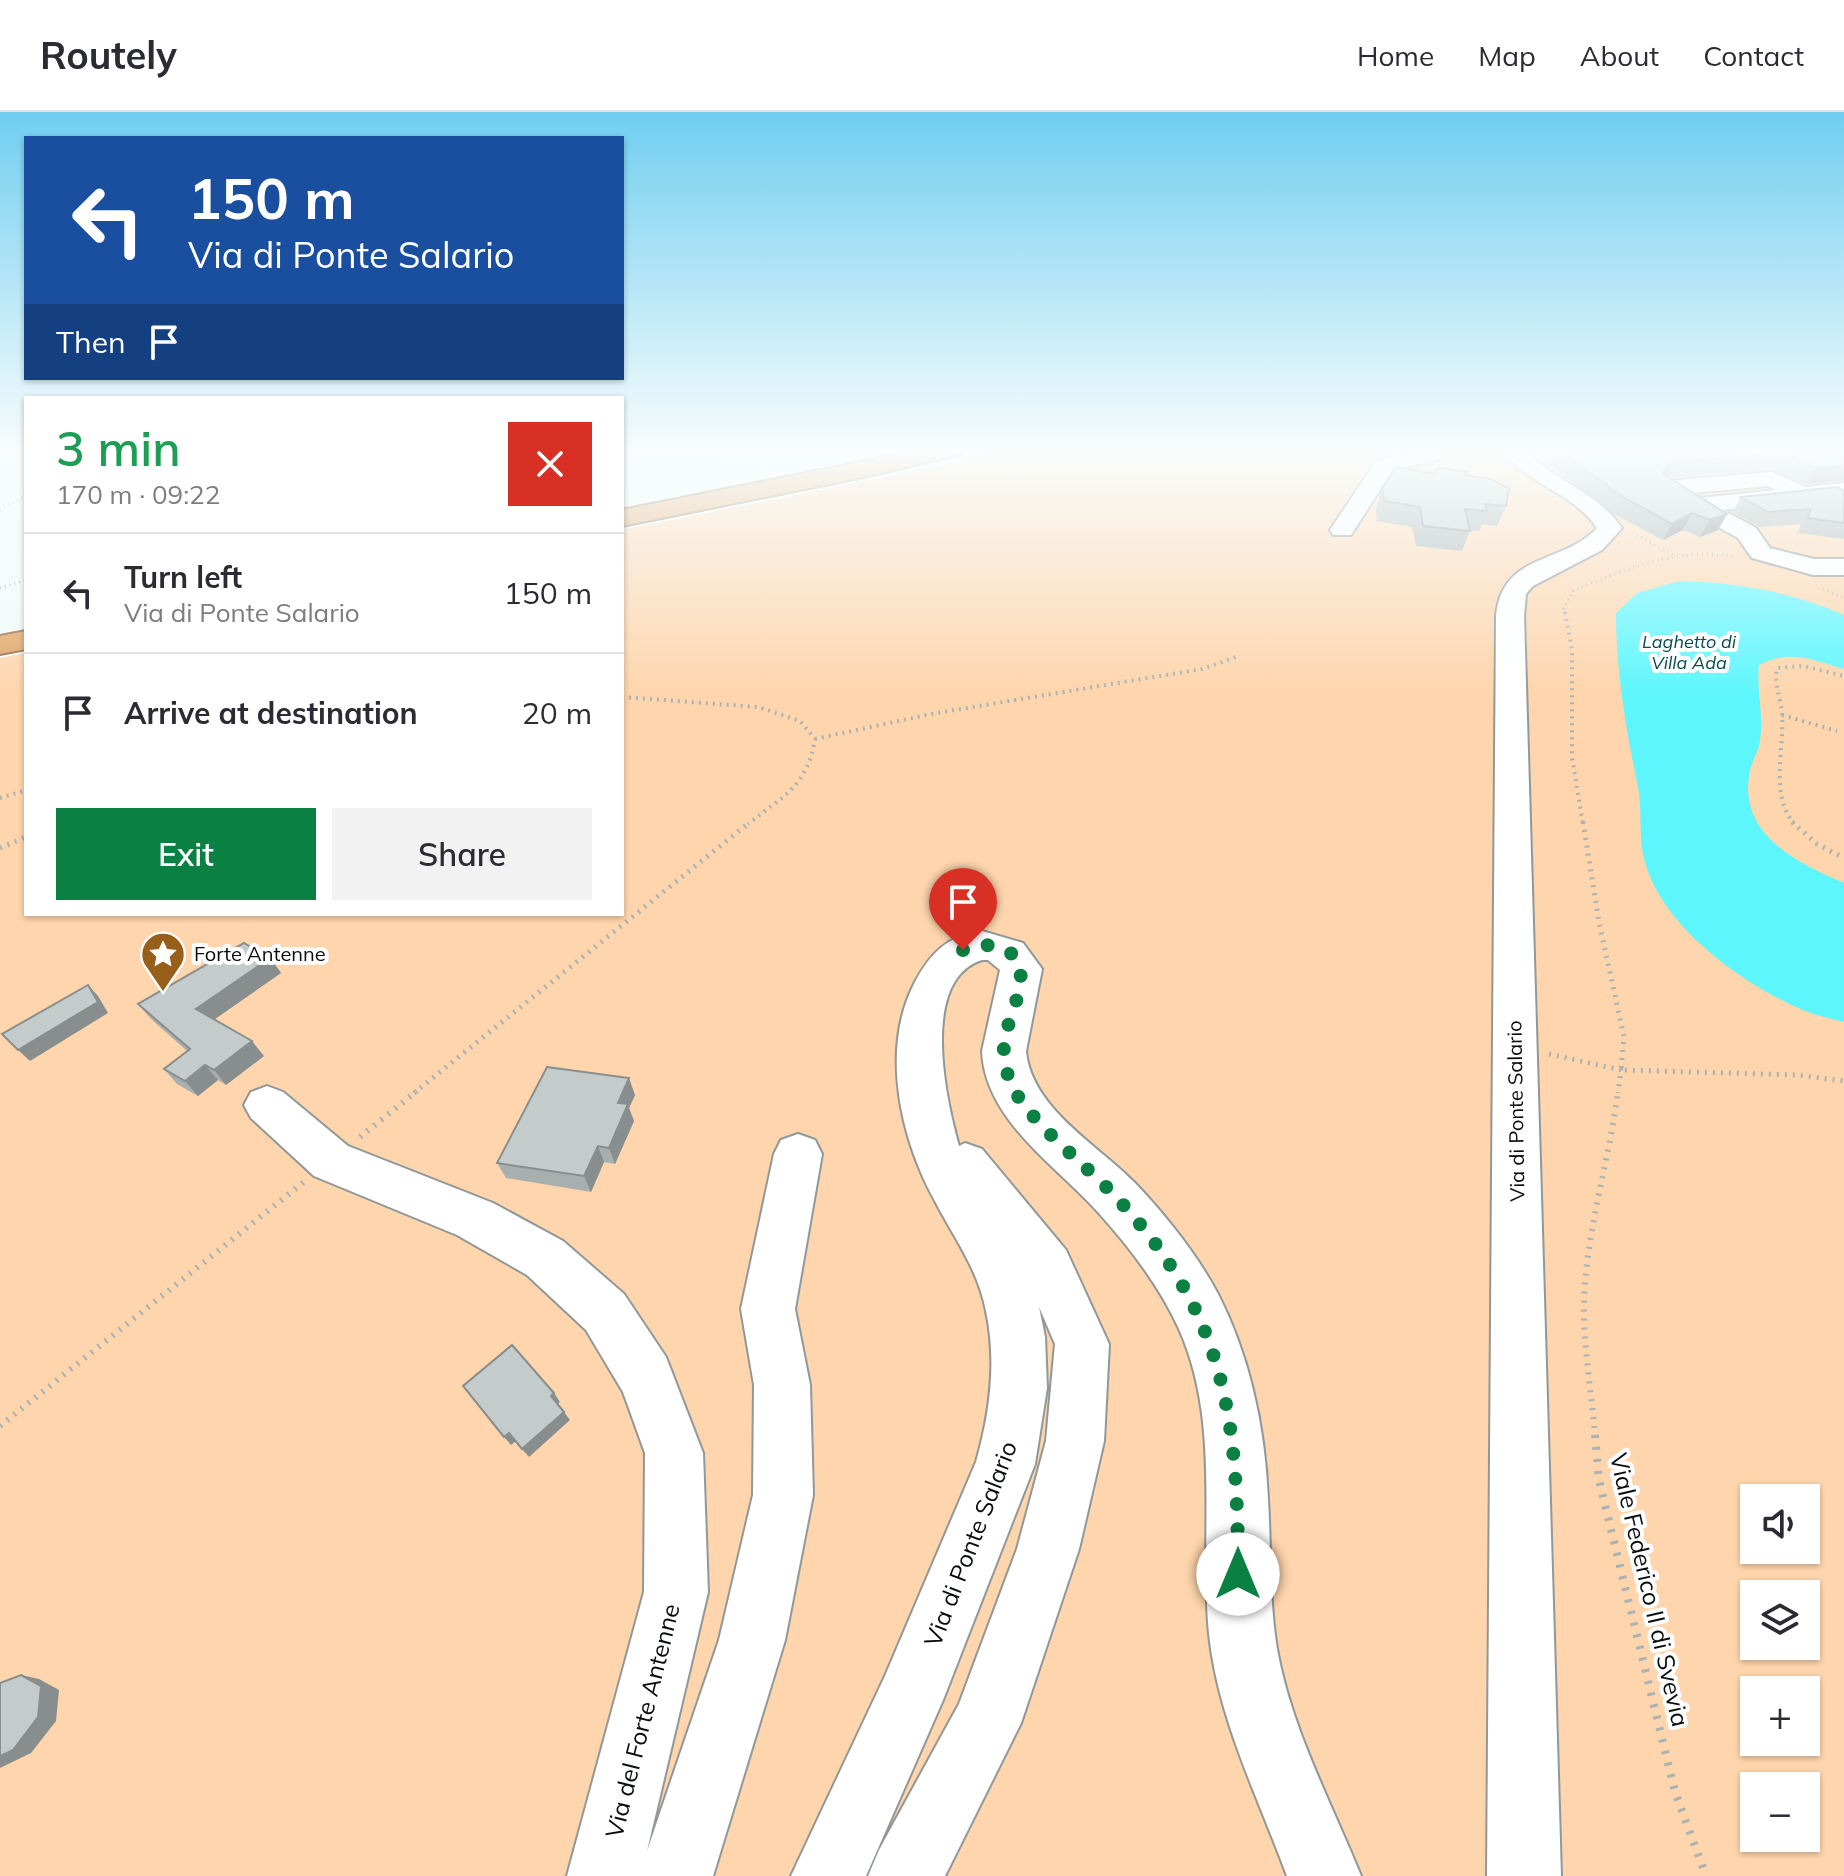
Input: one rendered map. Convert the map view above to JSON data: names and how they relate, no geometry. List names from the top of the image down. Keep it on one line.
{"streets":{"street":["Via di Ponte Salario","Via del Forte Antenne"],"path":["Viale Federico II di Svevia"]},"water":["Laghetto di Villa Ada"],"places":{"place":["Forte Antenne"]},"page":{"header":"Routely","nav":["Home","Map","About","Contact"],"turn":["150 m","Via di Ponte Salario"],"then":"Then","heading":["3 min","170 m · 09:22"],"list":[{"name":"Turn left","note":"Via di Ponte Salario","value":"150 m"},{"name":"Arrive at destination","value":"20 m"}],"buttons":["Exit","Share"],"map_buttons":["+","−"]}}
